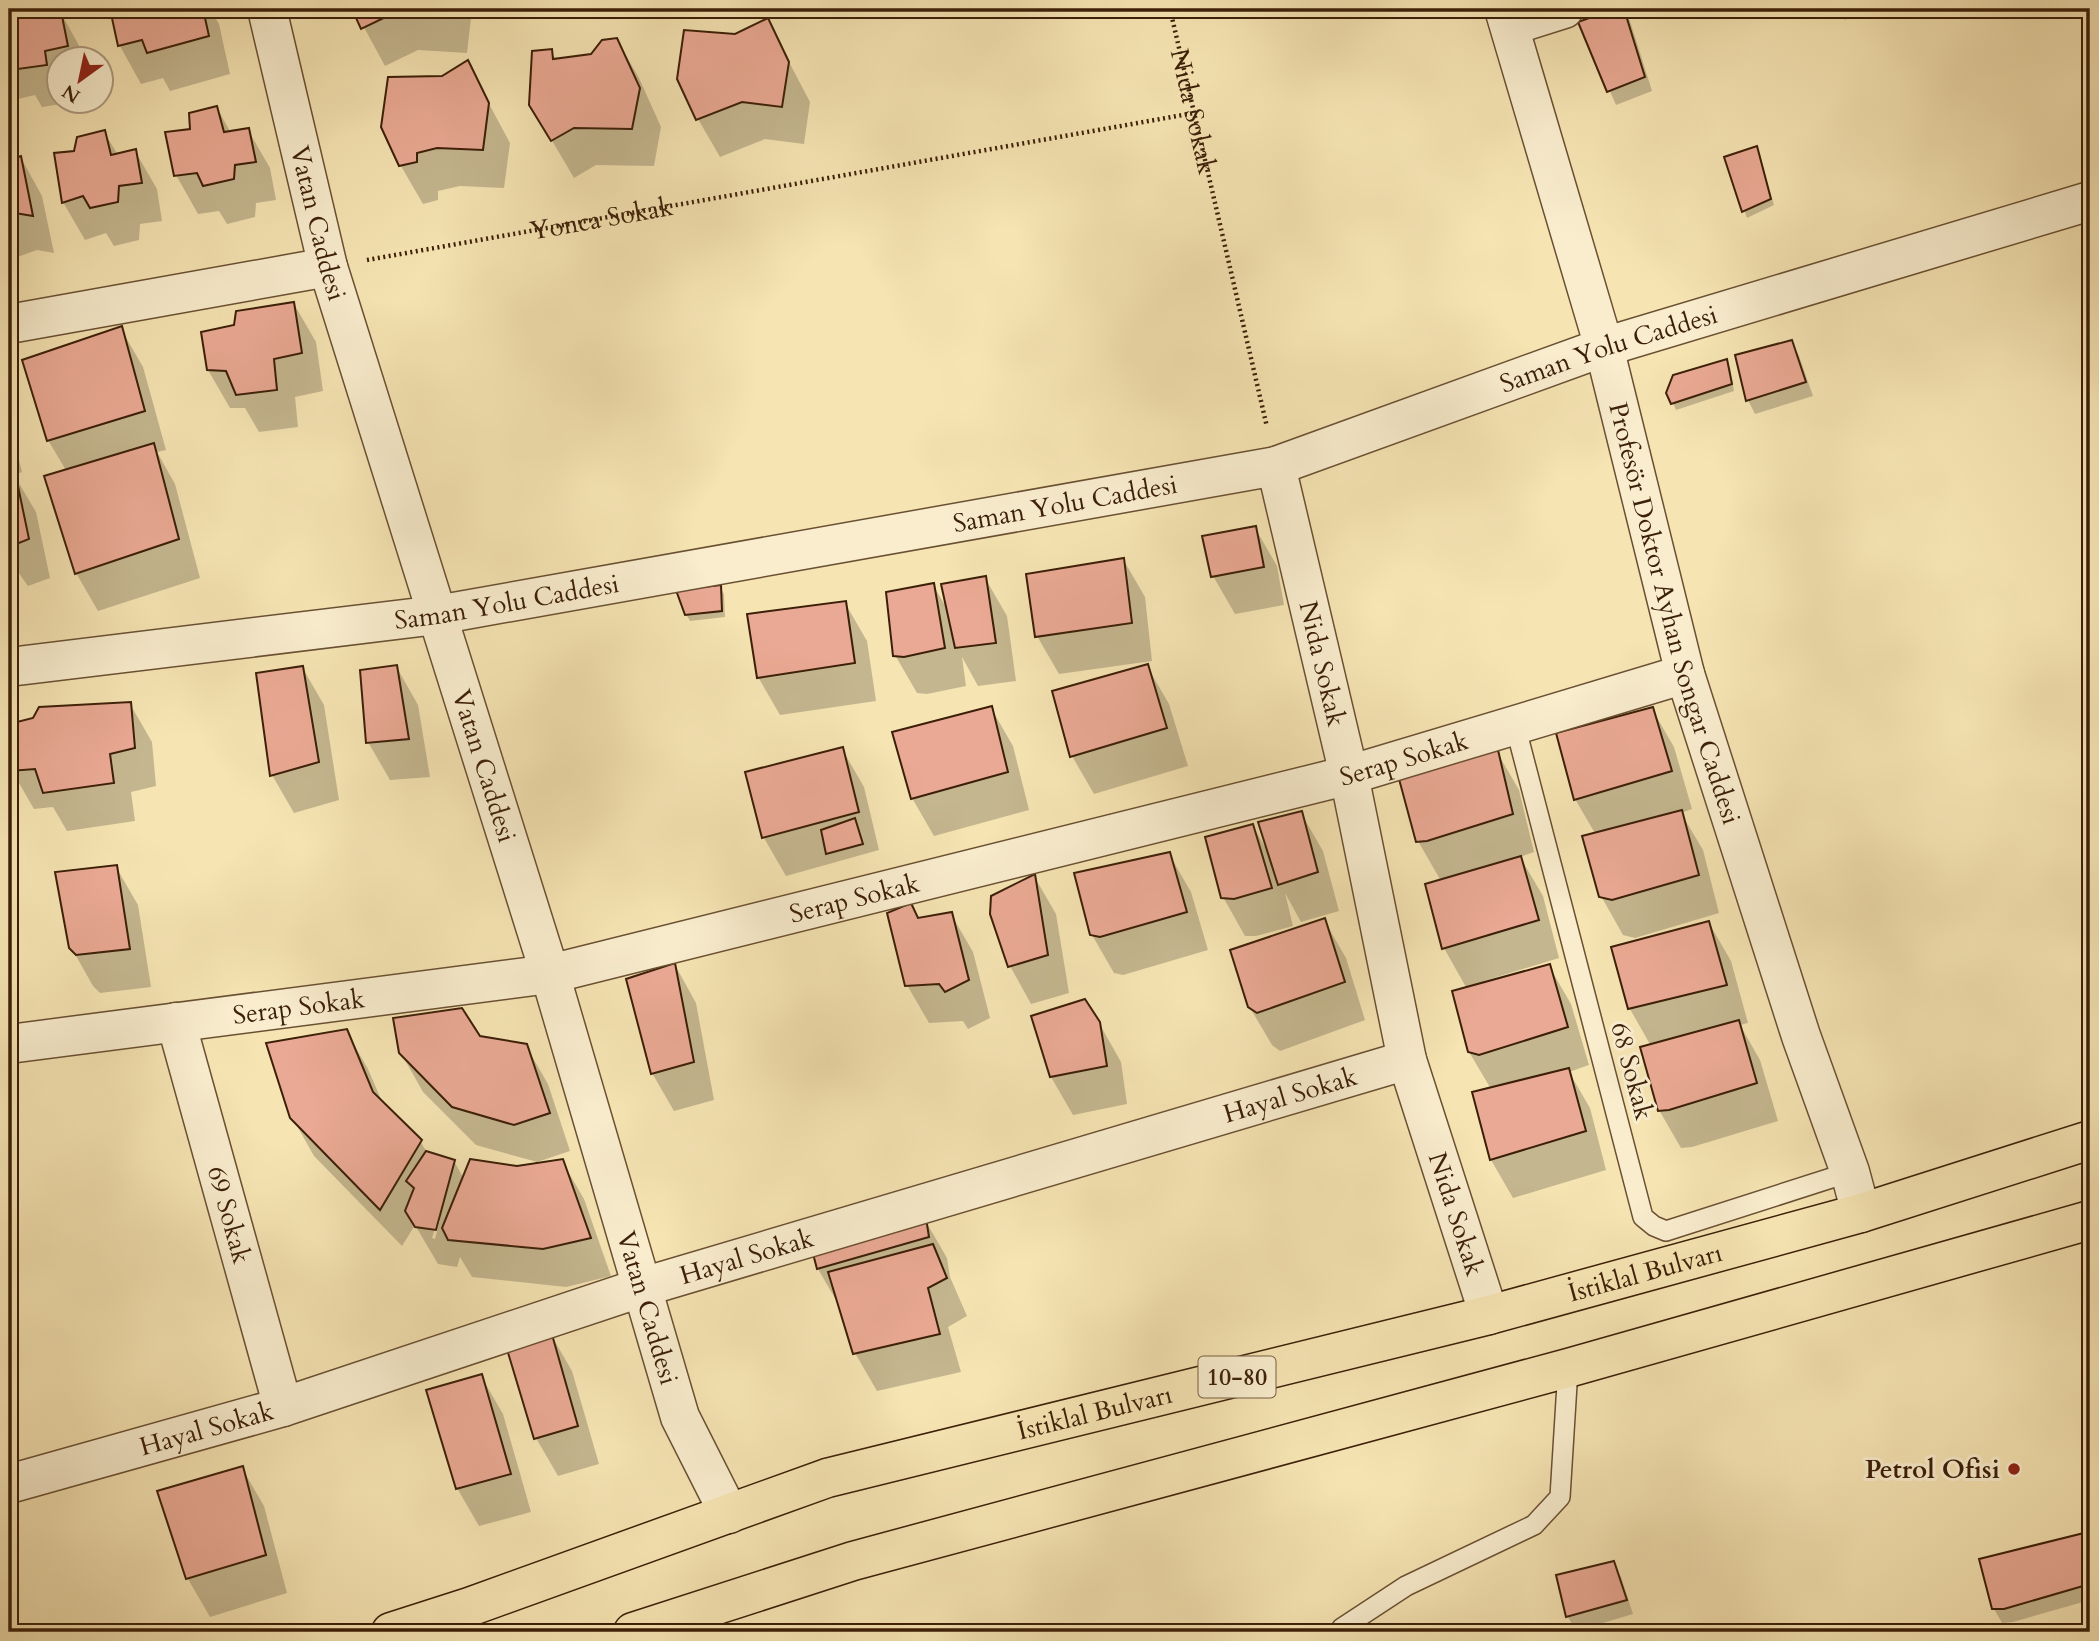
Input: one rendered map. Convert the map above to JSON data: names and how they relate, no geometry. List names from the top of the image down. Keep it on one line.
{"streets":{"main road":["İstiklal Bulvarı","10-80"],"street":["Nida Sokak","Vatan Caddesi","Saman Yolu Caddesi","Profesör Doktor Ayhan Songar Caddesi","Serap Sokak","Hayal Sokak","69 Sokak"],"lane":["68 Sokak"],"path":["Yonca Sokak"]},"crossings":[["Nida Sokak","Yonca Sokak"],["Nida Sokak","Saman Yolu Caddesi"],["Nida Sokak","Serap Sokak"],["Nida Sokak","Hayal Sokak"],["Nida Sokak","İstiklal Bulvarı"],["Yonca Sokak","Vatan Caddesi"],["Vatan Caddesi","Saman Yolu Caddesi"],["Vatan Caddesi","Serap Sokak"],["Vatan Caddesi","Hayal Sokak"],["Vatan Caddesi","İstiklal Bulvarı"],["Saman Yolu Caddesi","Profesör Doktor Ayhan Songar Caddesi"],["Profesör Doktor Ayhan Songar Caddesi","Serap Sokak"],["Profesör Doktor Ayhan Songar Caddesi","68 Sokak"],["Profesör Doktor Ayhan Songar Caddesi","İstiklal Bulvarı"],["Serap Sokak","68 Sokak"],["Serap Sokak","69 Sokak"],["Hayal Sokak","69 Sokak"]],"places":["Petrol Ofisi"],"north":"bottom left"}
